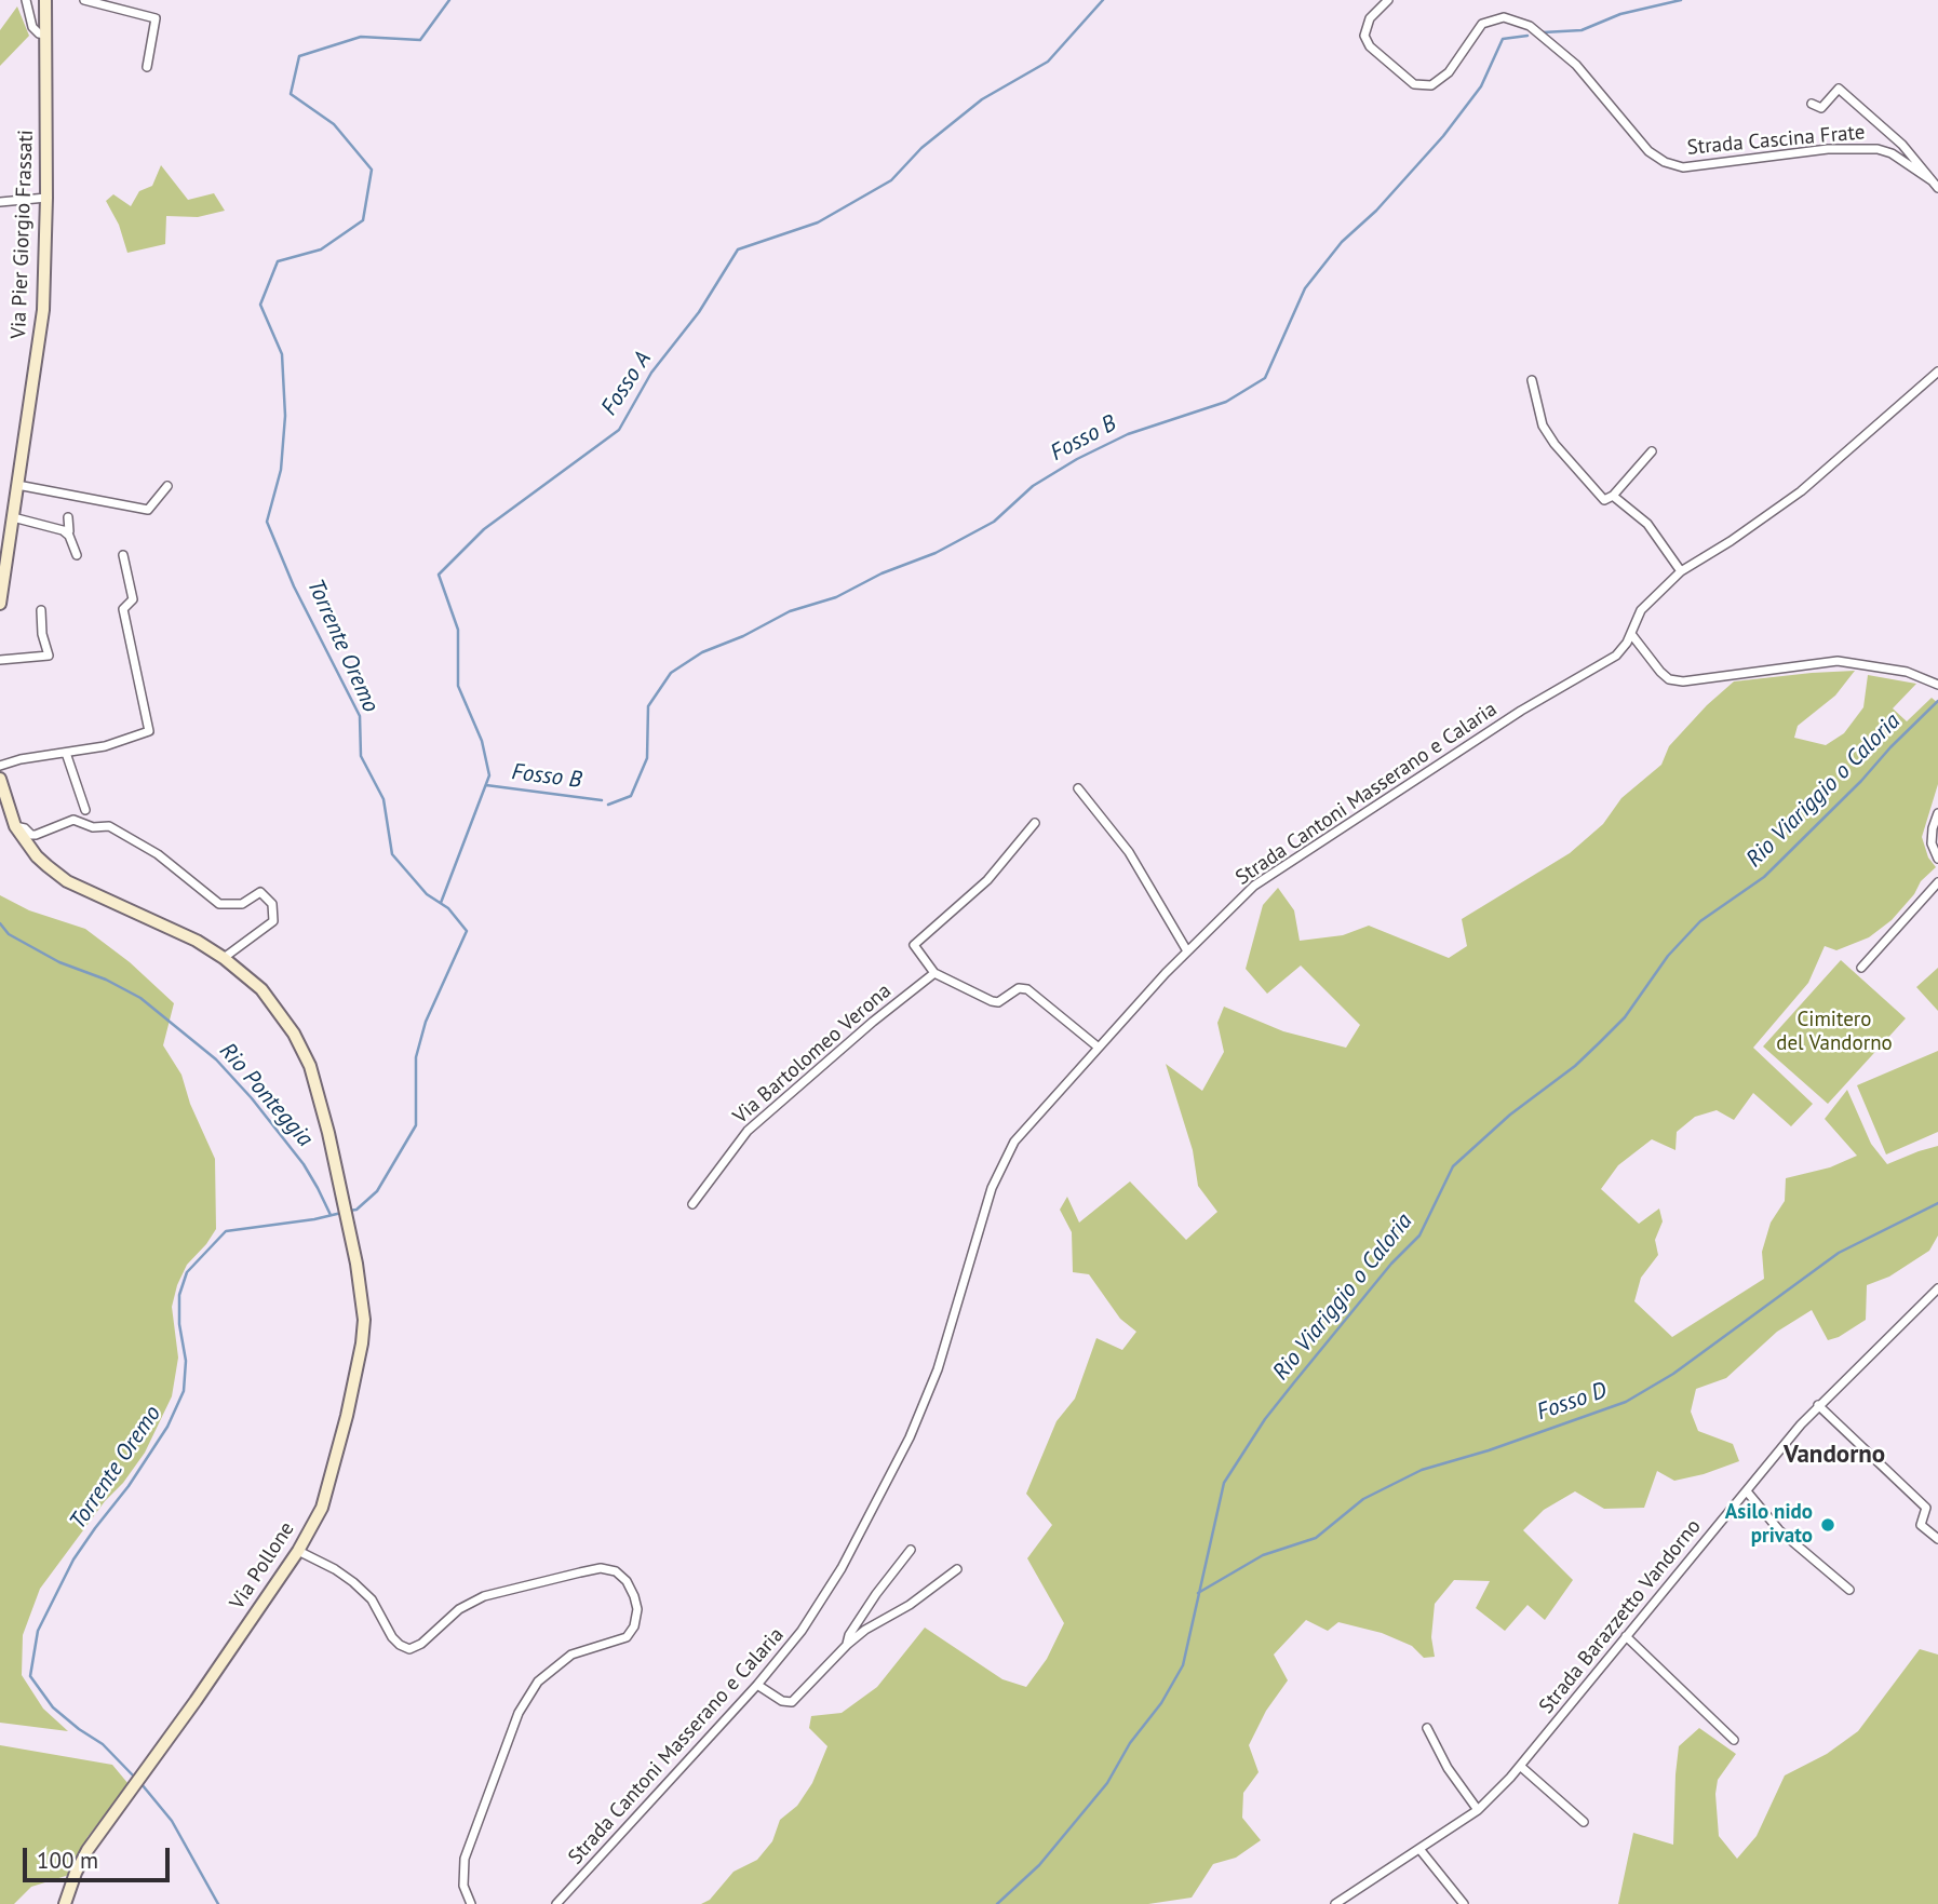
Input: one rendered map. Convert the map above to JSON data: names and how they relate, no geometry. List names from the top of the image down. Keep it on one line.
{"streets":{"street":["Strada Cascina Frate","Via Pier Giorgio Frassati","Strada Cantoni Masserano e Calaria","Via Bartolomeo Verona","Via Pollone","Strada Barazzetto Vandorno"]},"districts":["Vandorno"],"water":["Fosso A","Fosso B","Torrente Oremo","Rio Viariggio o Caloria","Rio Ponteggia","Fosso D"],"parks":["Cimitero del Vandorno"],"places":["Asilo nido privato"],"scale_bar":"100 m"}
